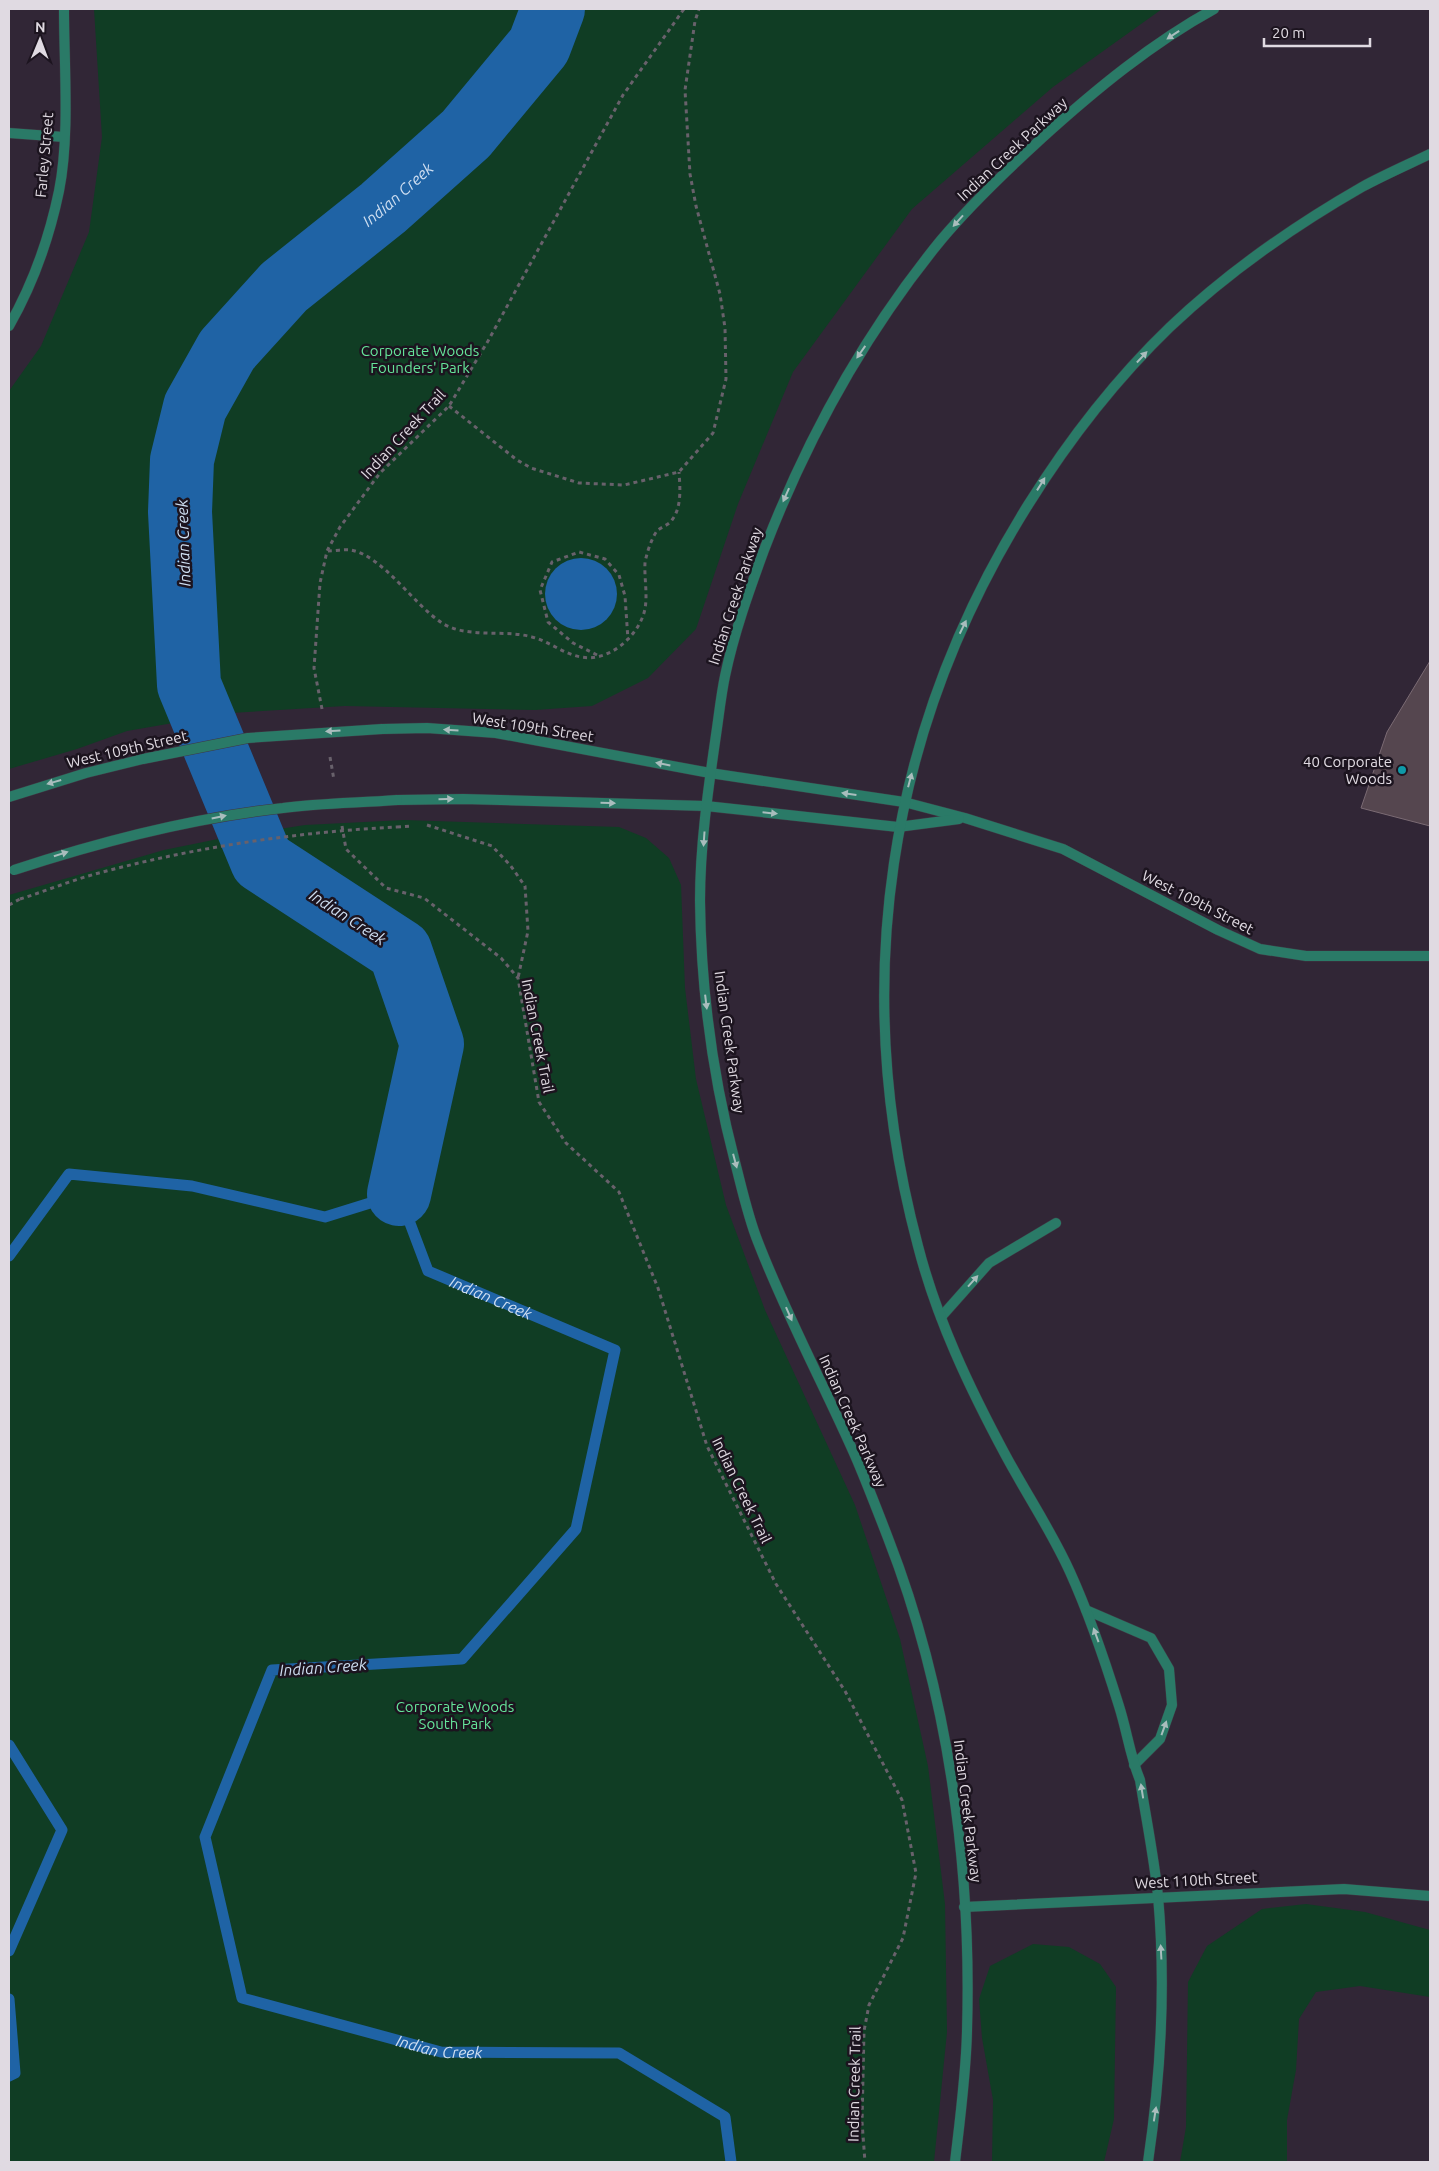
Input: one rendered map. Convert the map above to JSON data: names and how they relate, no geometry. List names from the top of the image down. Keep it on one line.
{"streets":{"street":["Indian Creek Parkway","Farley Street","West 109th Street","West 110th Street"],"path":["Indian Creek Trail"]},"crossings":[["Indian Creek Parkway","West 109th Street"],["Indian Creek Parkway","West 110th Street"]],"one_way":["Indian Creek Parkway"],"water":["Indian Creek"],"parks":["Corporate Woods Founders' Park","Corporate Woods South Park"],"places":["40 Corporate Woods"],"scale_bar":"20 m","north":"top"}
